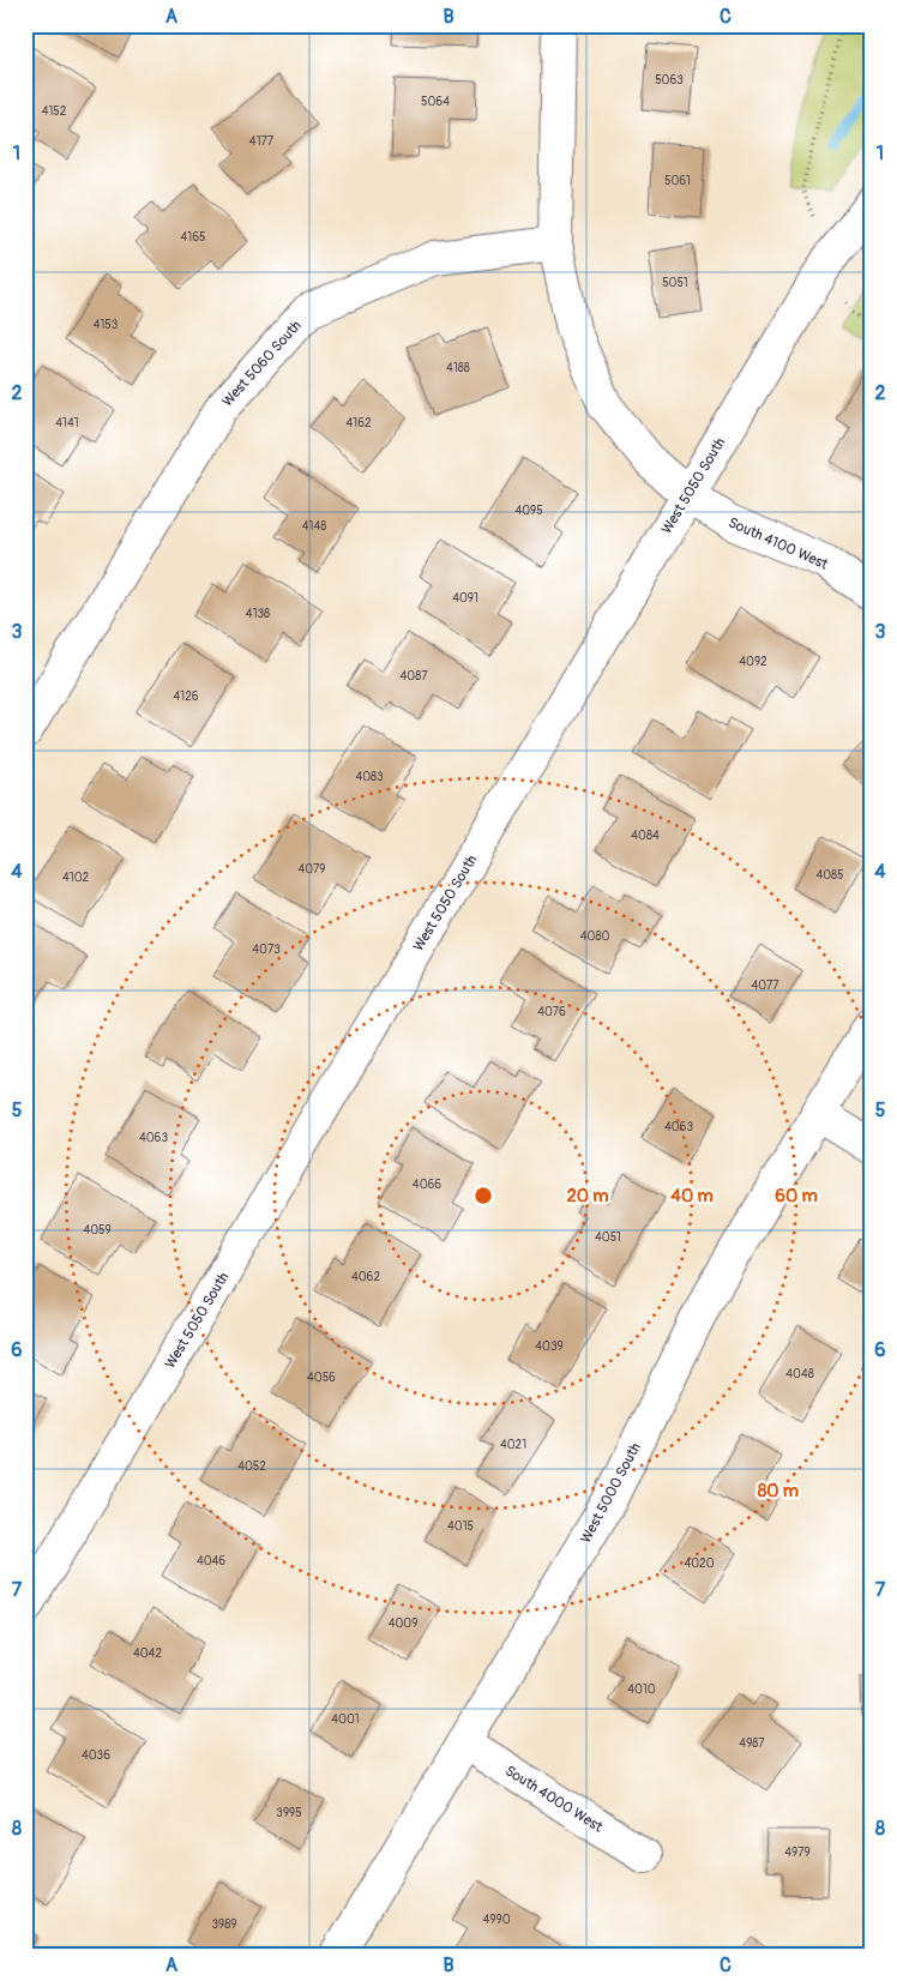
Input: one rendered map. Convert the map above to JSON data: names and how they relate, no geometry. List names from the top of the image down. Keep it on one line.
{"streets":{"street":["West 5060 South","West 5050 South","South 4100 West","West 5000 South","South 4000 West"]},"crossings":[["West 5060 South","South 4100 West"],["West 5050 South","South 4100 West"],["West 5000 South","South 4000 West"]],"house_numbers":["5063","5064","4152","4177","5061","4165","5051","4153","4188","4141","4162","4095","4148","4091","4138","4092","4087","4126","4083","4084","4079","4085","4102","4080","4073","4077","4076","4063","4063","4066","4059","4051","4062","4039","4048","4056","4021","4052","4015","4046","4020","4009","4042","4010","4001","4987","4036","3995","4979","4990","3989"],"grid":{"columns":["A","B","C"],"rows":["1","2","3","4","5","6","7","8"]},"rings":["20 m","40 m","60 m","80 m"]}
